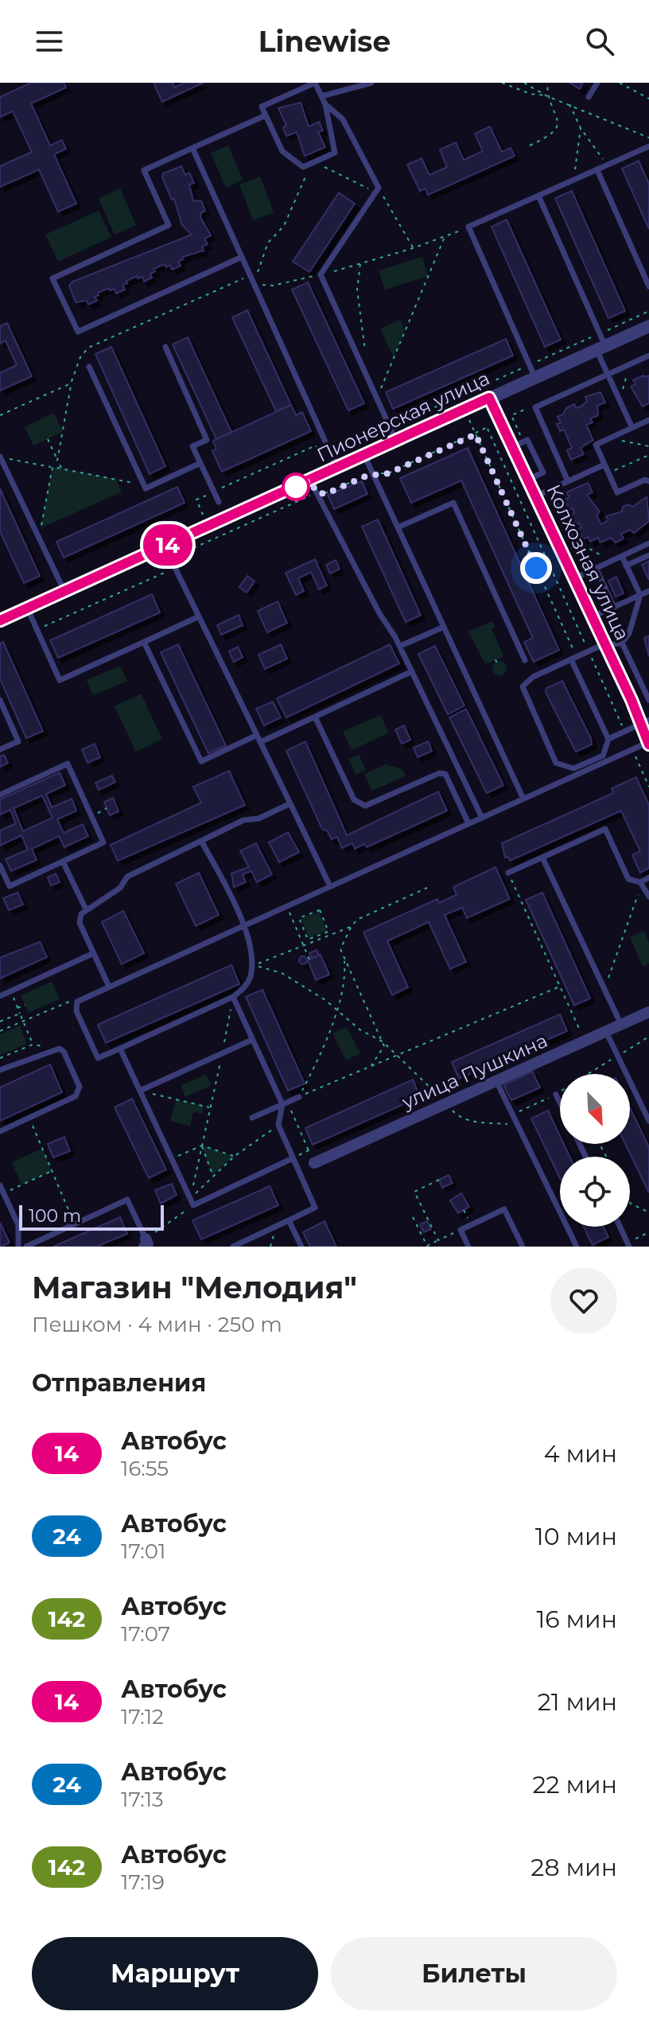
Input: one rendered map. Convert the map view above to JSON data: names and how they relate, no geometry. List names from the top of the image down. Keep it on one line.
{"streets":{"street":["Пионерская улица","Колхозная улица","улица Пушкина"]},"crossings":[["Пионерская улица","Колхозная улица"]],"lines":["bus line 14"],"scale_bar":"100 m","north":"bottom right","page":{"header":"Linewise","on_map":"14","scale":"100 m","heading":[["Магазин \"Мелодия\"","Пешком · 4 мин · 250 m"],"Отправления"],"list":[{"mark":"14","name":"Автобус","note":"16:55","value":"4 мин"},{"mark":"24","name":"Автобус","note":"17:01","value":"10 мин"},{"mark":"142","name":"Автобус","note":"17:07","value":"16 мин"},{"mark":"14","name":"Автобус","note":"17:12","value":"21 мин"},{"mark":"24","name":"Автобус","note":"17:13","value":"22 мин"},{"mark":"142","name":"Автобус","note":"17:19","value":"28 мин"}],"buttons":["Маршрут","Билеты"]}}
